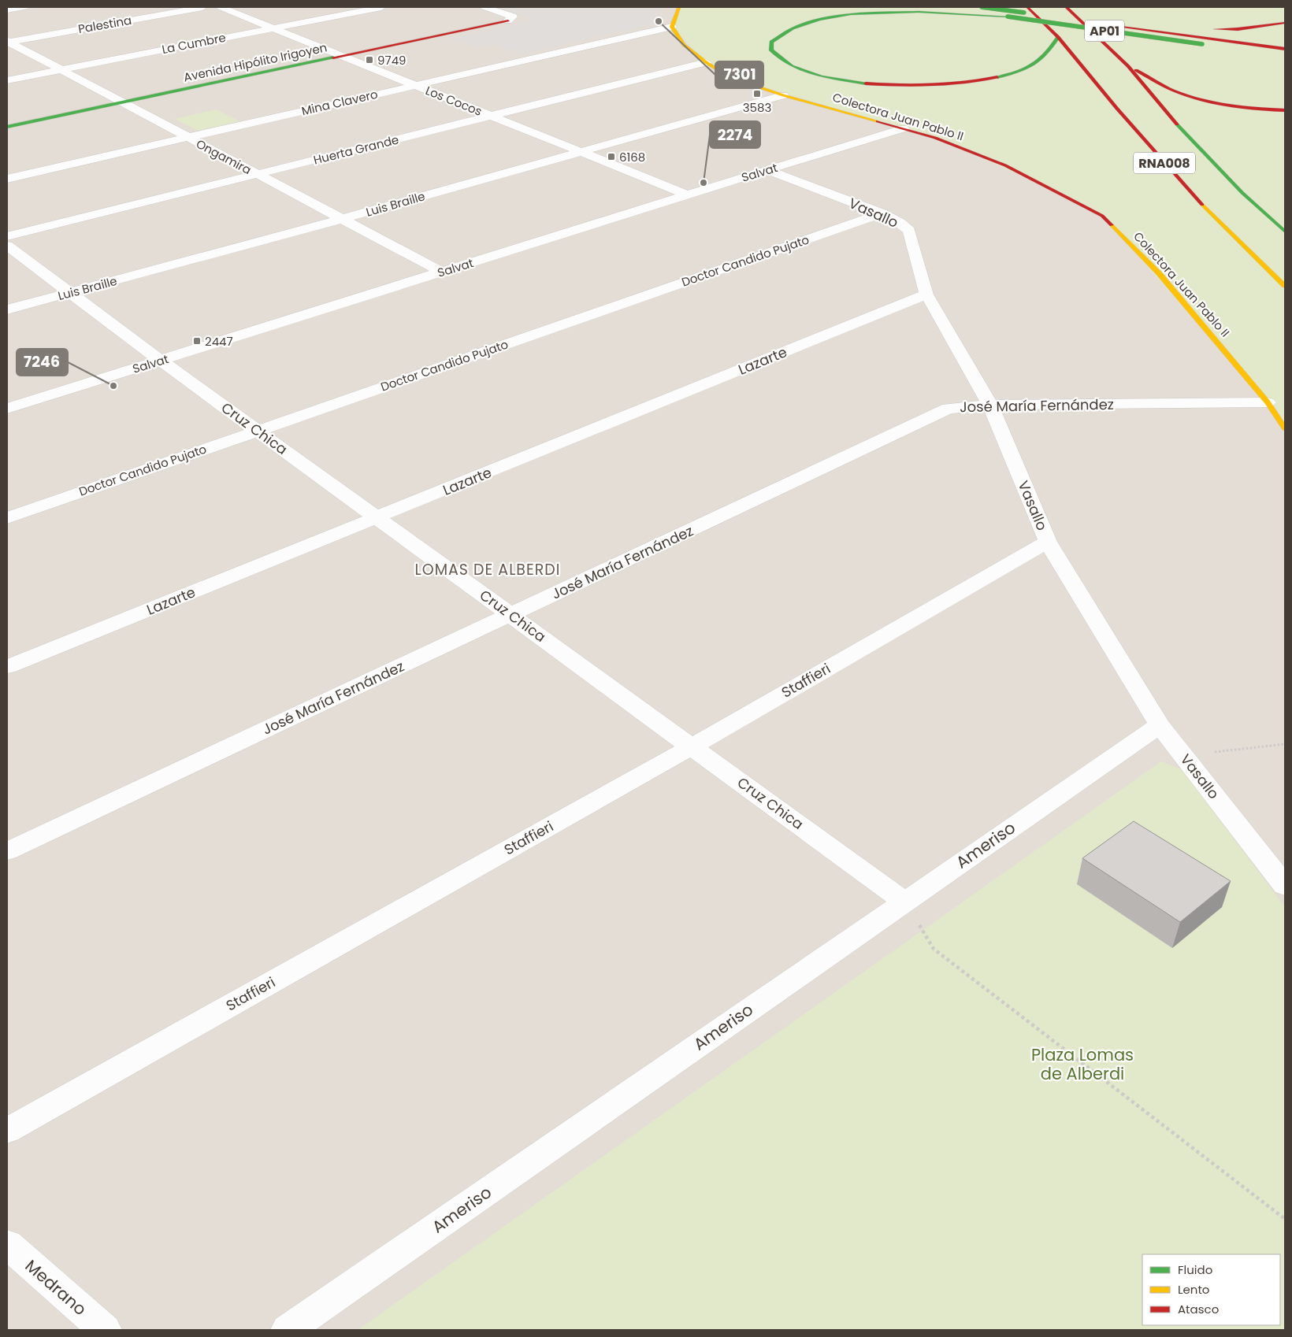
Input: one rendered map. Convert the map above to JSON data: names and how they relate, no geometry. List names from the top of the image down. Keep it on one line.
{"streets":{"main road":["AP01","Avenida Hipólito Irigoyen","Colectora Juan Pablo II","RNA008"],"street":["Palestina","La Cumbre","Los Cocos","Mina Clavero","Huerta Grande","Ongamira","Salvat","Luis Braille","Vasallo","Doctor Candido Pujato","Lazarte","José María Fernández","Cruz Chica","Staffieri","Ameriso","Medrano"]},"crossings":[["Palestina","Ongamira"],["La Cumbre","Los Cocos"],["La Cumbre","Ongamira"],["Avenida Hipólito Irigoyen","Los Cocos"],["Avenida Hipólito Irigoyen","Ongamira"],["Los Cocos","Mina Clavero"],["Los Cocos","Huerta Grande"],["Los Cocos","Salvat"],["Los Cocos","Luis Braille"],["Mina Clavero","Colectora Juan Pablo II"],["Mina Clavero","Ongamira"],["Colectora Juan Pablo II","Huerta Grande"],["Colectora Juan Pablo II","Salvat"],["Colectora Juan Pablo II","Luis Braille"],["Colectora Juan Pablo II","José María Fernández"],["Huerta Grande","Ongamira"],["Ongamira","Salvat"],["Ongamira","Luis Braille"],["Salvat","Vasallo"],["Salvat","Cruz Chica"],["Luis Braille","Cruz Chica"],["Vasallo","Doctor Candido Pujato"],["Vasallo","Lazarte"],["Vasallo","José María Fernández"],["Vasallo","Staffieri"],["Vasallo","Ameriso"],["Doctor Candido Pujato","Cruz Chica"],["Lazarte","Cruz Chica"],["José María Fernández","Cruz Chica"],["Cruz Chica","Staffieri"],["Cruz Chica","Ameriso"]],"districts":["LOMAS DE ALBERDI"],"parks":["Plaza Lomas de Alberdi"],"places":{"other":["7301","2274","7246"],"transit":["9749","3583","6168","2447"]},"legend":["Fluido","Lento","Atasco"]}
